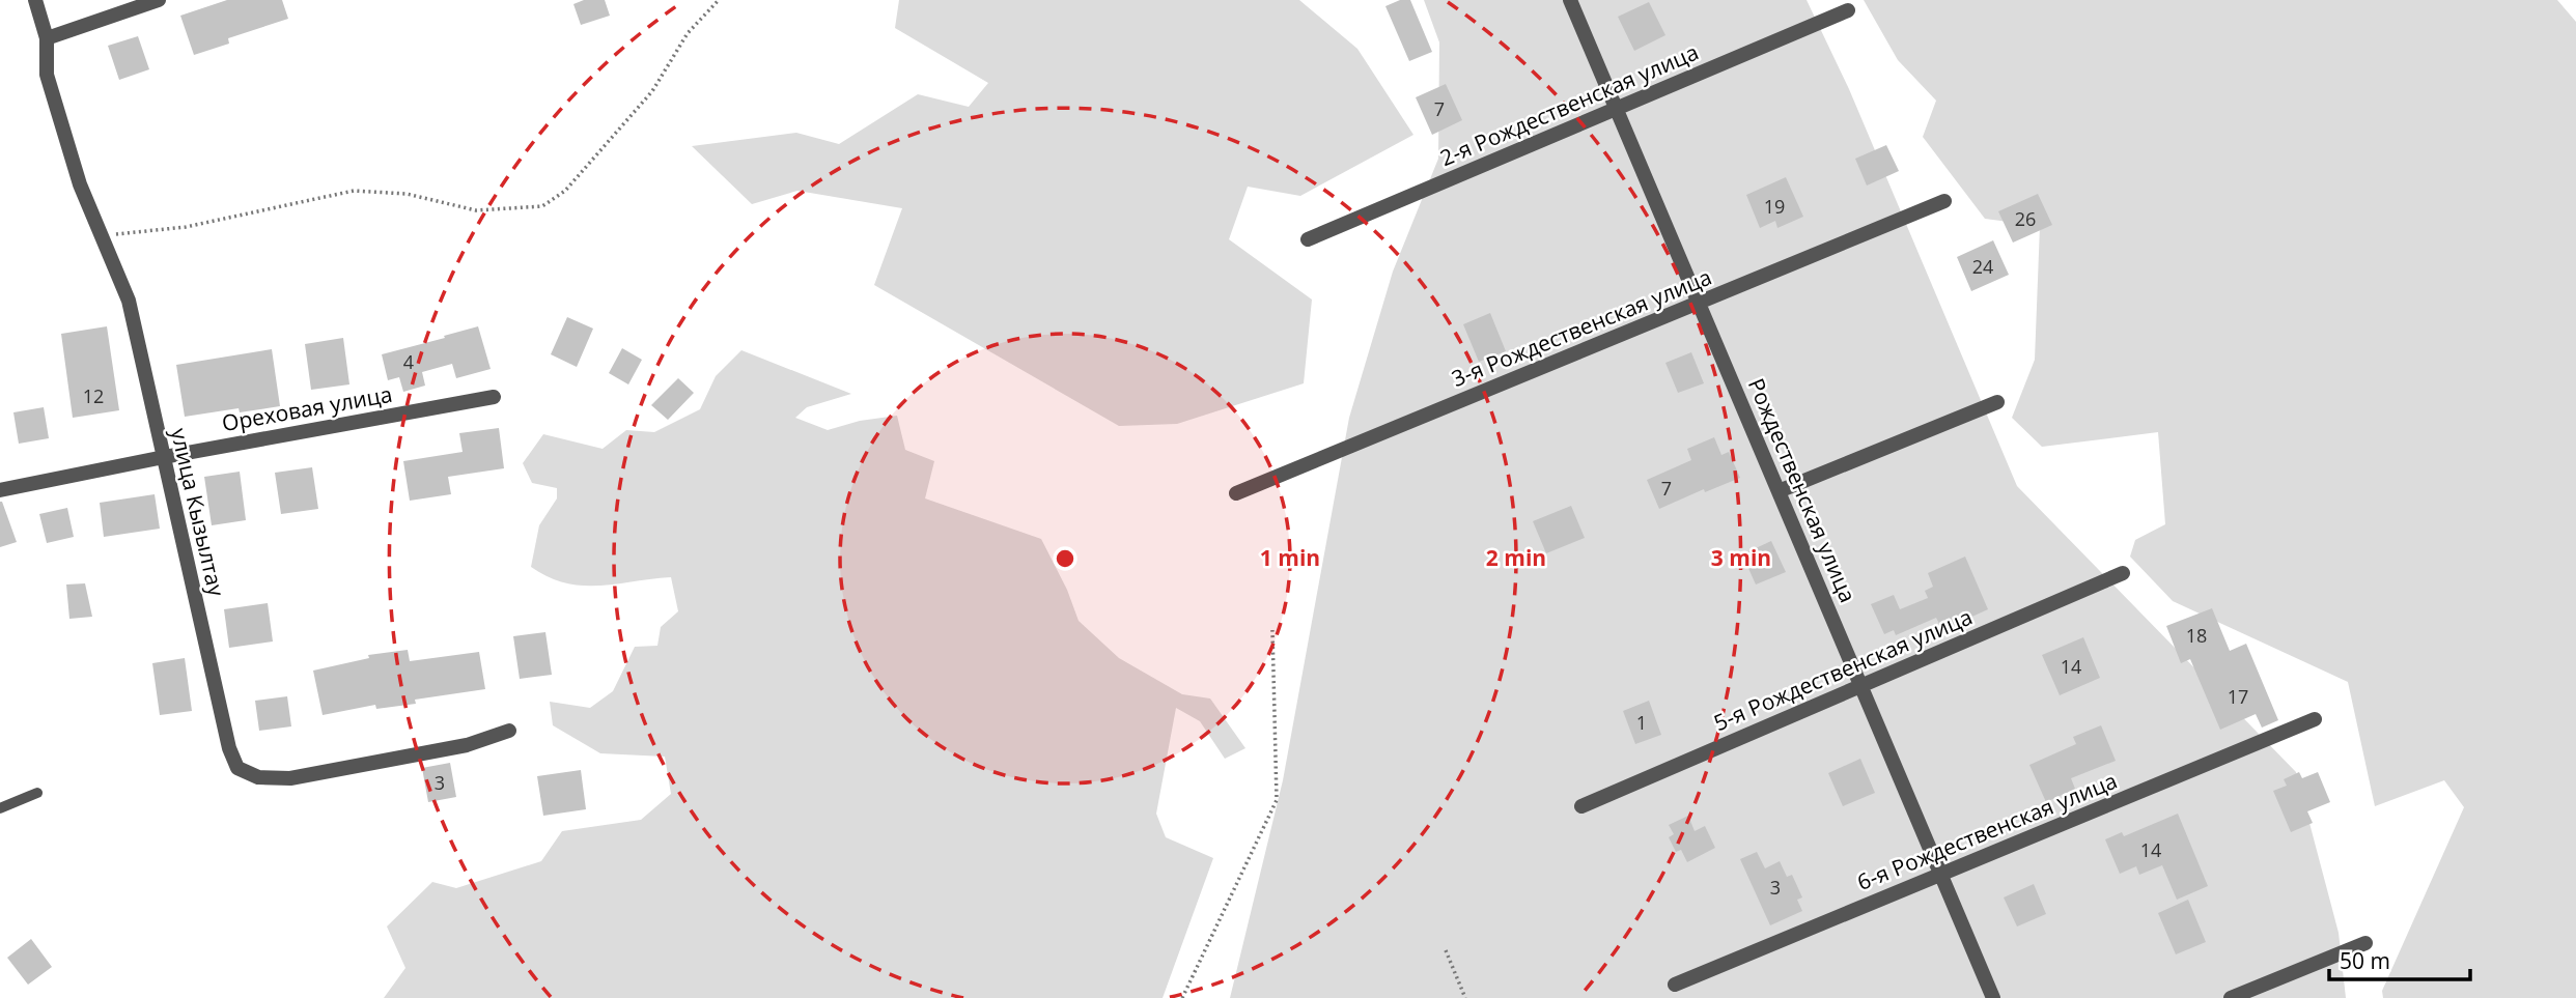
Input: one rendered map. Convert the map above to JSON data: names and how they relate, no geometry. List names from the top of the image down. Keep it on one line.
{"streets":{"street":["2-я Рождественская улица","3-я Рождественская улица","Ореховая улица","Рождественская улица","улица Кызылтау","5-я Рождественская улица","6-я Рождественская улица"]},"crossings":[["2-я Рождественская улица","Рождественская улица"],["3-я Рождественская улица","Рождественская улица"],["Ореховая улица","улица Кызылтау"],["Рождественская улица","5-я Рождественская улица"],["Рождественская улица","6-я Рождественская улица"]],"house_numbers":["7","19","26","24","4","12","7","18","14","17","1","3","14","3"],"scale_bar":"50 m","rings":["1 min","2 min","3 min"]}
